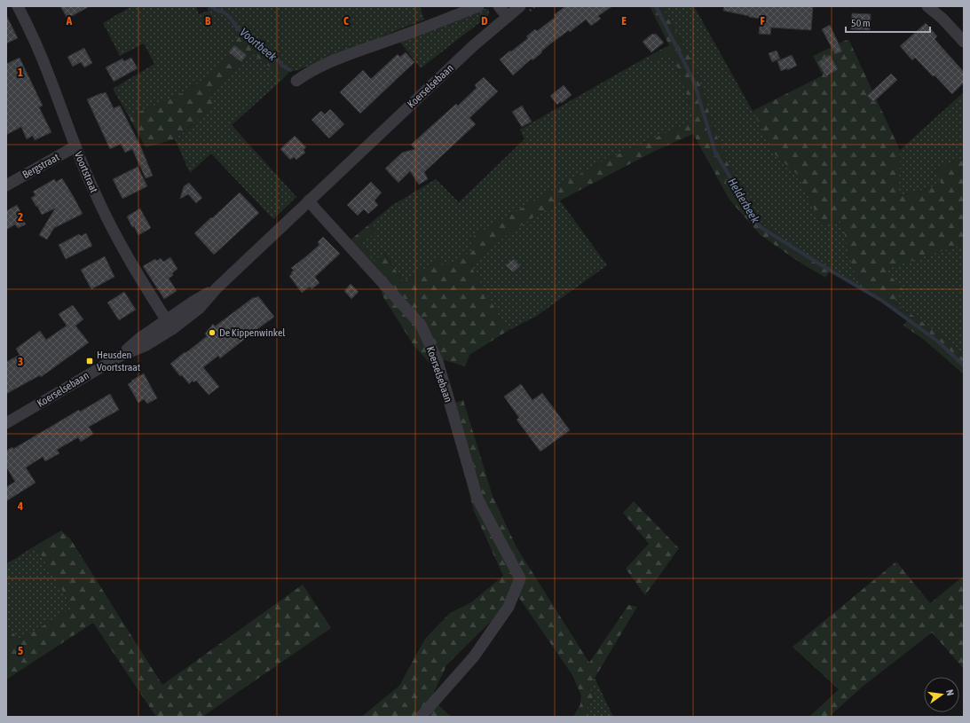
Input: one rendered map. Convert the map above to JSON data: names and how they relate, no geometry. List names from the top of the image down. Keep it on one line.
{"streets":{"street":["Koerselsebaan","Bergstraat","Voortstraat"]},"crossings":[["Koerselsebaan","Voortstraat"],["Bergstraat","Voortstraat"]],"water":["Voortbeek","Helderbeek"],"places":{"other":["De Kippenwinkel"],"transit":["Heusden Voortstraat"]},"scale_bar":"50 m","north":"right","grid":{"columns":["A","B","C","D","E","F"],"rows":["1","2","3","4","5"]}}
